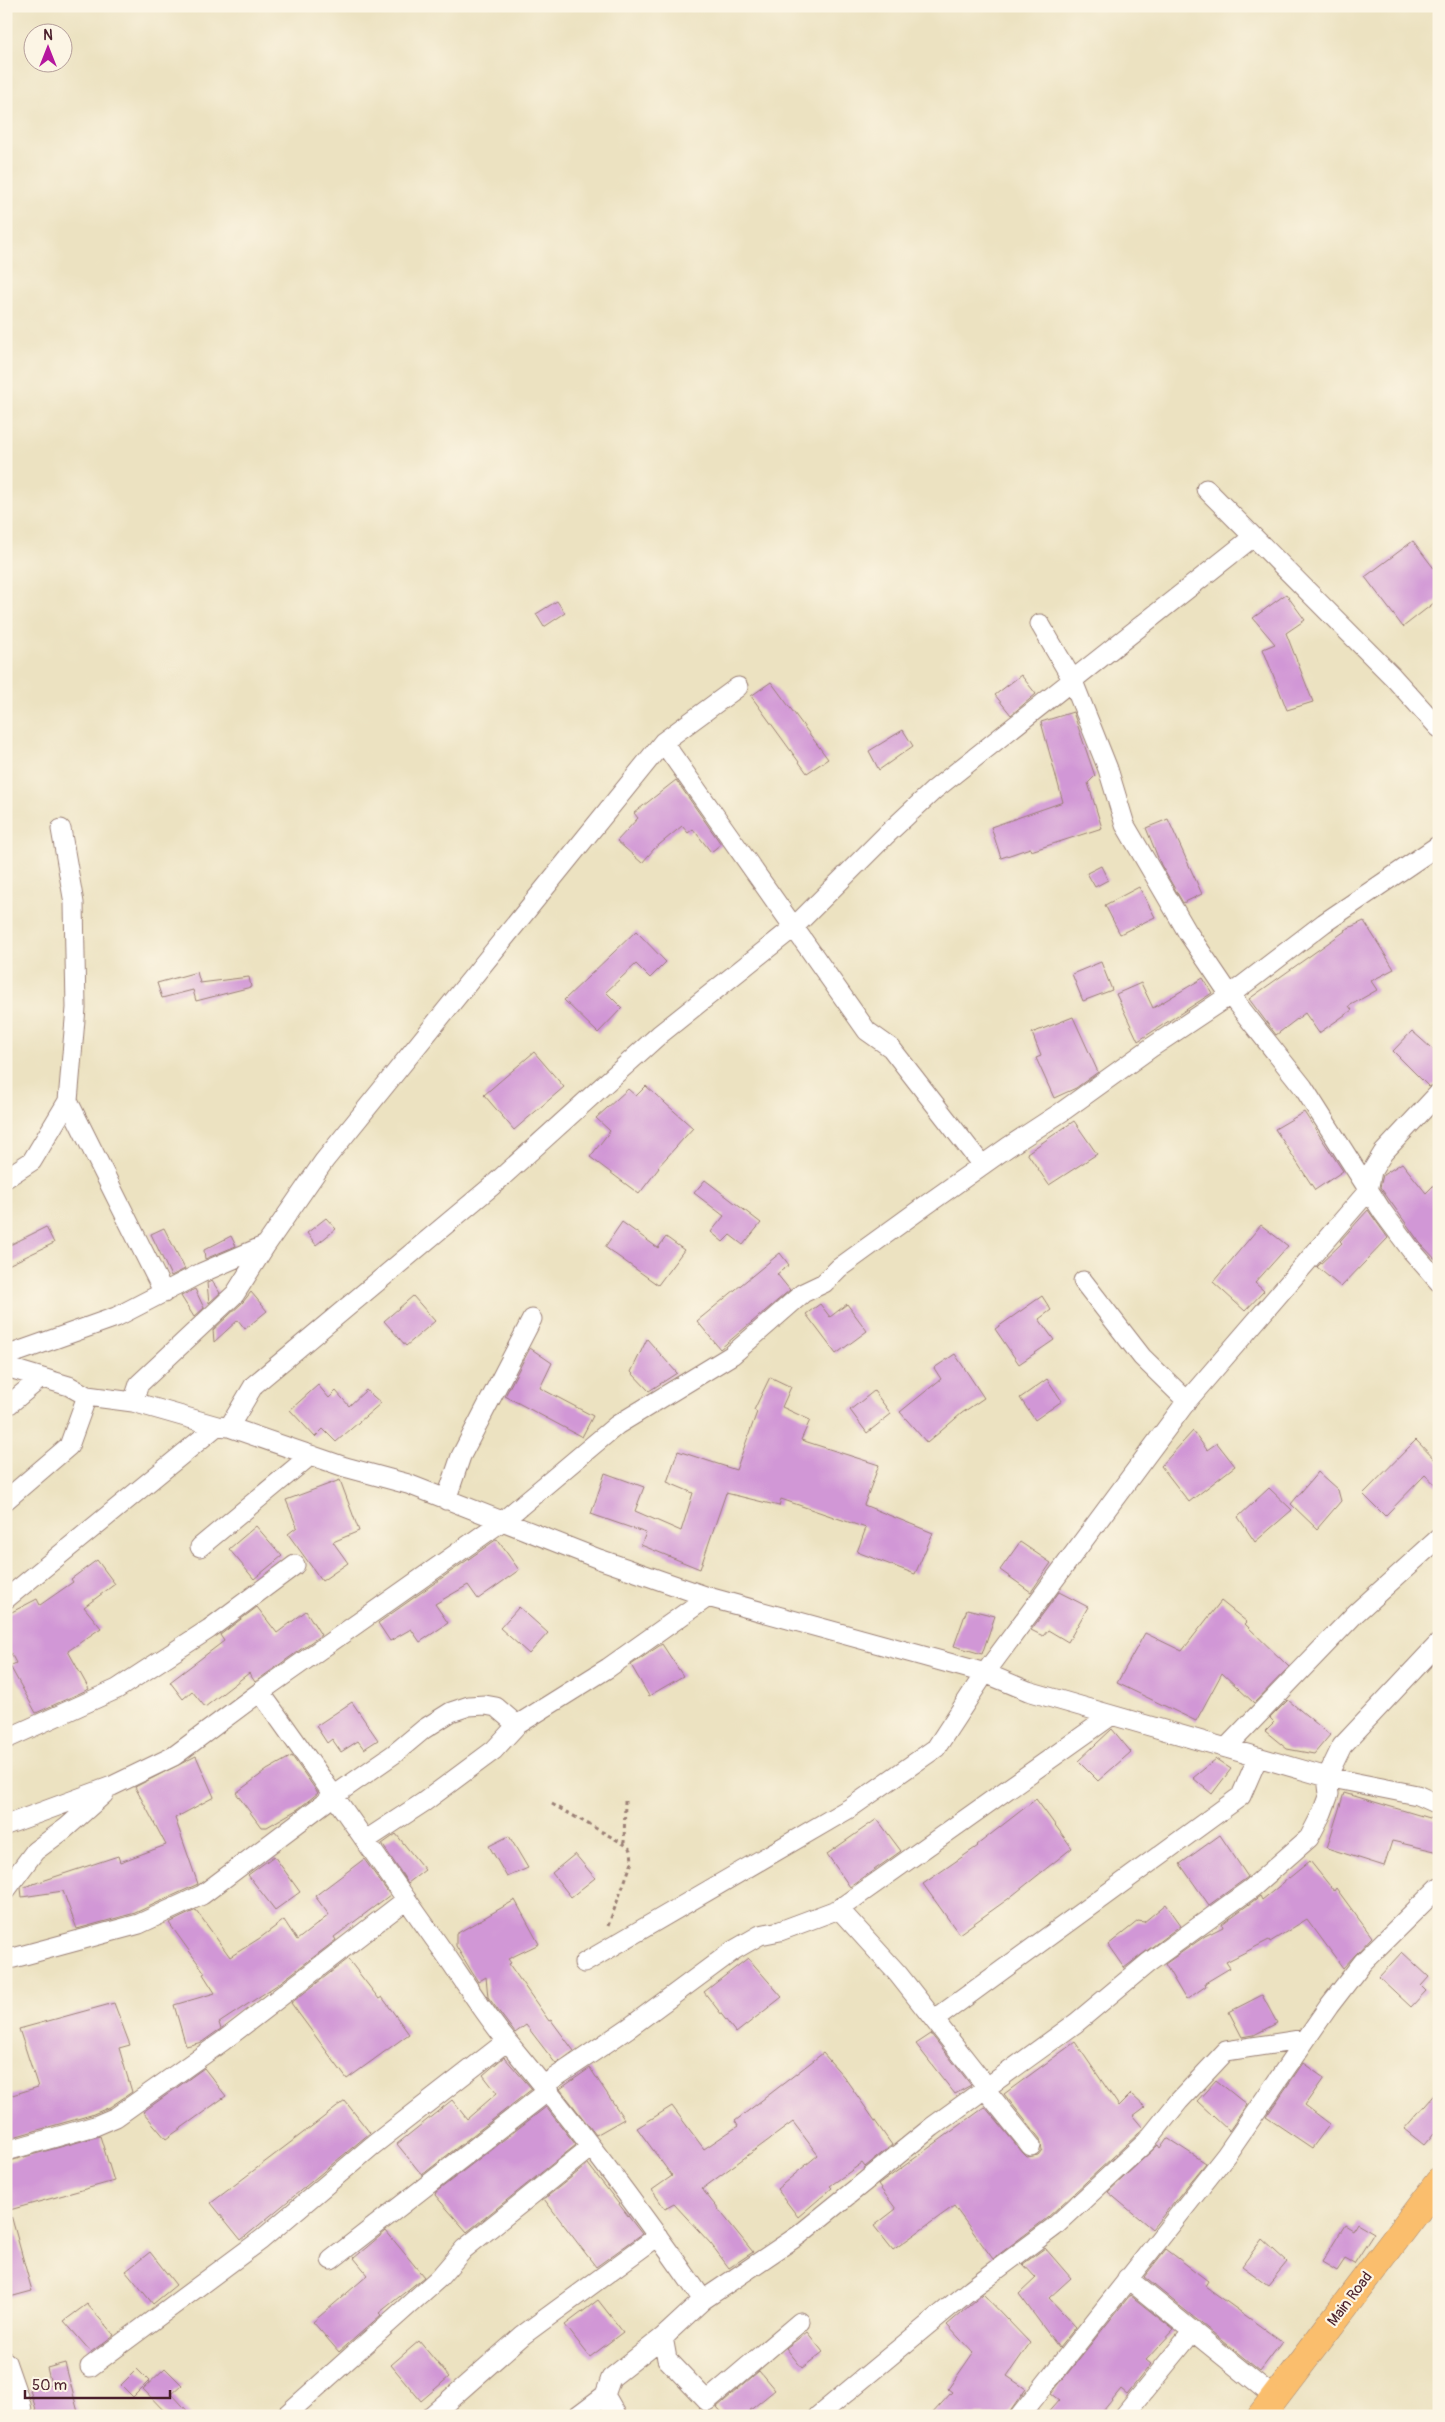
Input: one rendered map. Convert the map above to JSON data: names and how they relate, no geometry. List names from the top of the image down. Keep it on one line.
{"streets":{"main road":["Main Road"]},"scale_bar":"50 m","north":"top"}
